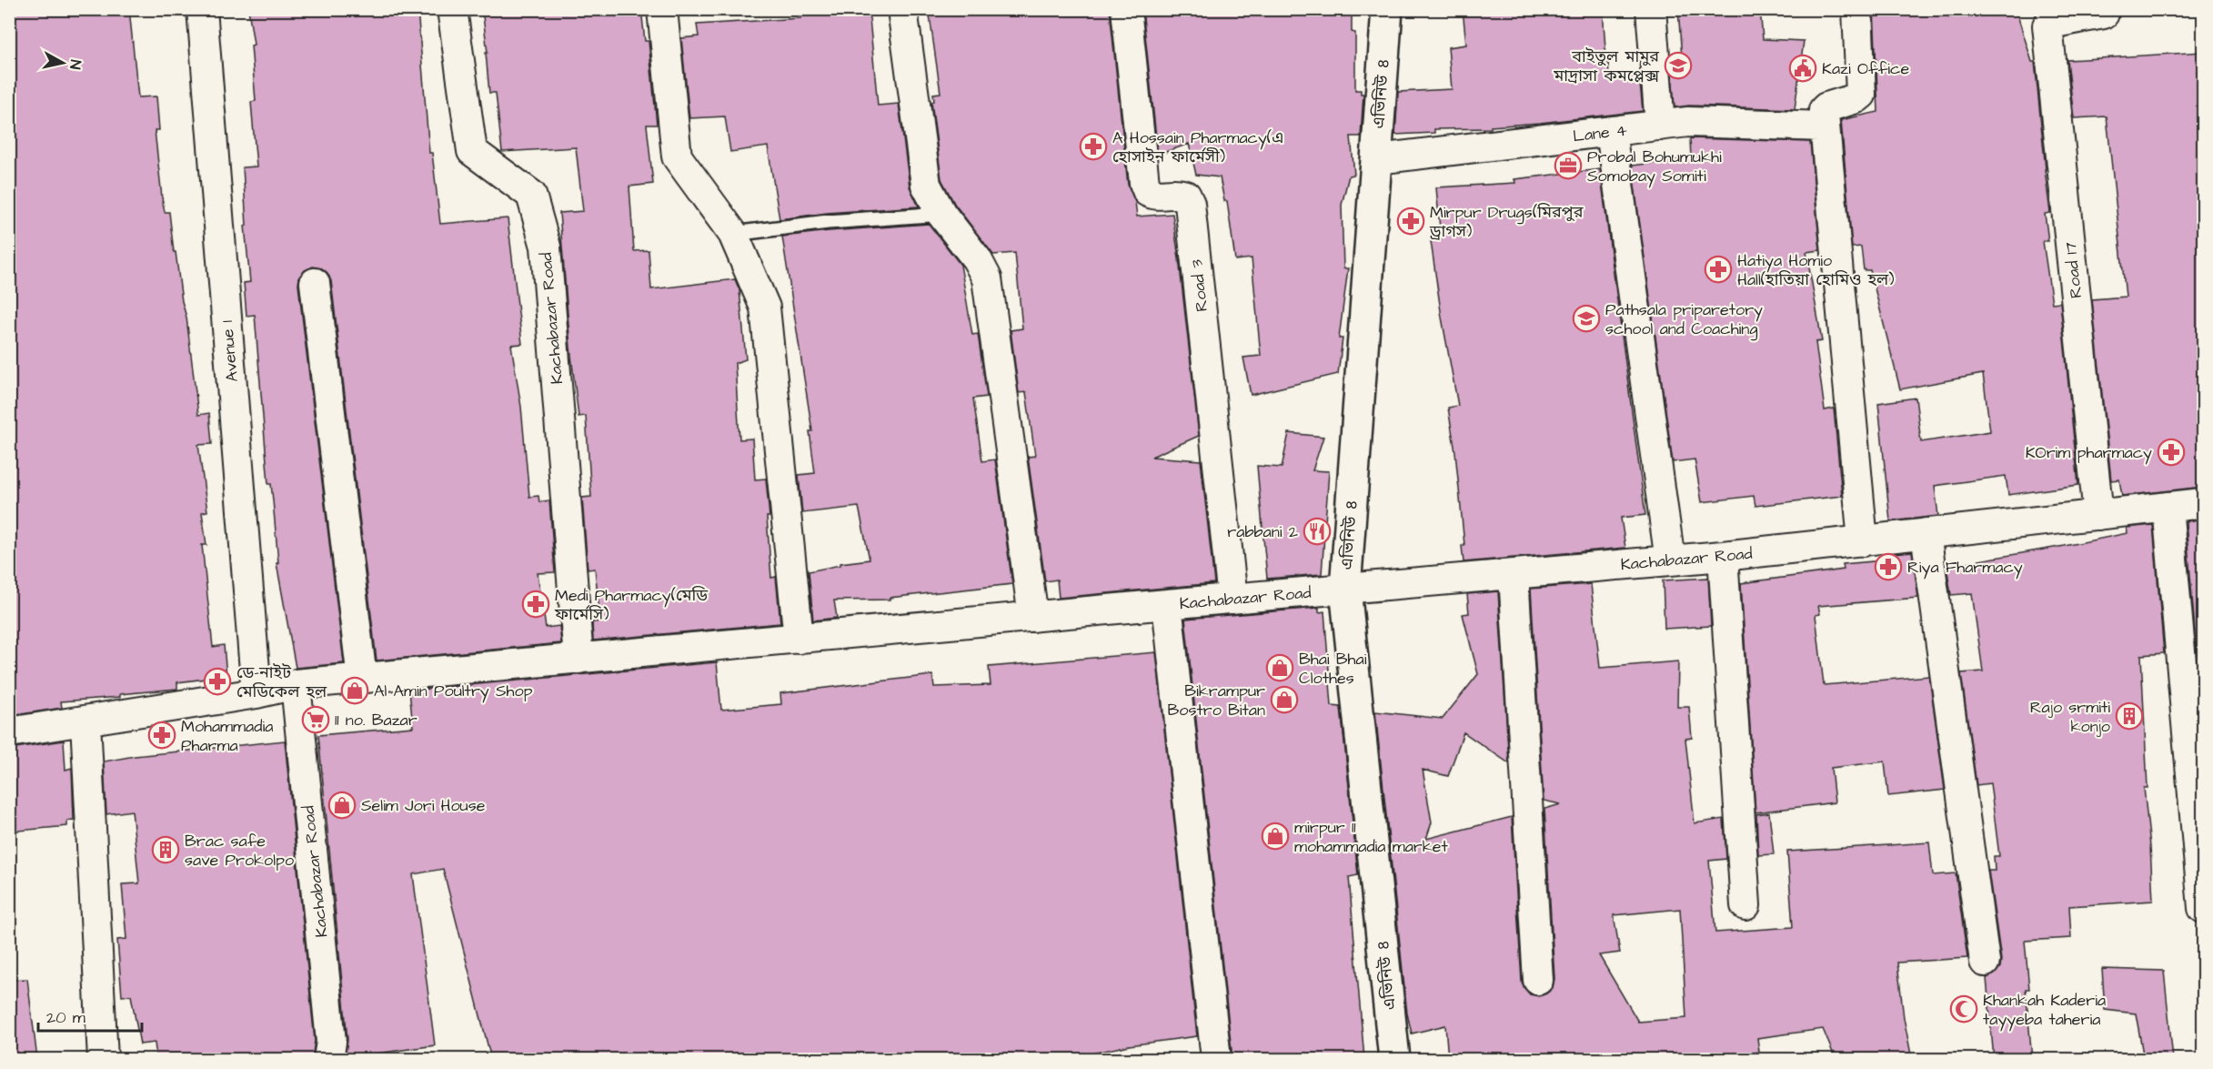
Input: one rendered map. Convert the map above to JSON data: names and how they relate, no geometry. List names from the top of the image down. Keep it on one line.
{"streets":{"street":["এভিনিউ ৪","Lane 4","Road 17","Road 3","Kachabazar Road","Avenue 1"]},"crossings":[["এভিনিউ ৪","Lane 4"],["এভিনিউ ৪","Kachabazar Road"],["Road 17","Kachabazar Road"],["Road 3","Kachabazar Road"],["Kachabazar Road","Avenue 1"]],"places":{"school or university":["বাইতুল মামুর মাদ্রাসা কমপ্লেক্স","Pathsala priparetory school and Coaching"],"public building":["Kazi Office"],"pharmacy":["A Hossain Pharmacy(এ হোসাইন ফার্মেসী)","Mirpur Drugs(মিরপুর ড্রাগস)","Hatiya Homio Hall(হাতিয়া হোমিও হল)","KOrim pharmacy","Riya Fharmacy","Medi Pharmacy(মেডি ফার্মেসি)","ডে-নাইট মেডিকেল হল","Mohammadia Pharma"],"office":["Probal Bohumukhi Somobay Somiti"],"restaurant":["rabbani 2"],"shop":["Bhai Bhai Clothes","Al Amin Poultry Shop","Bikrampur Bostro Bitan","Selim Jori House","mirpur 11 mohammadia market"],"building":["Rajo srmiti konjo","Brac safe save Prokolpo"],"supermarket":["11 no. Bazar"],"mosque":["Khankah Kaderia tayyeba taheria"]},"scale_bar":"20 m","north":"right"}
